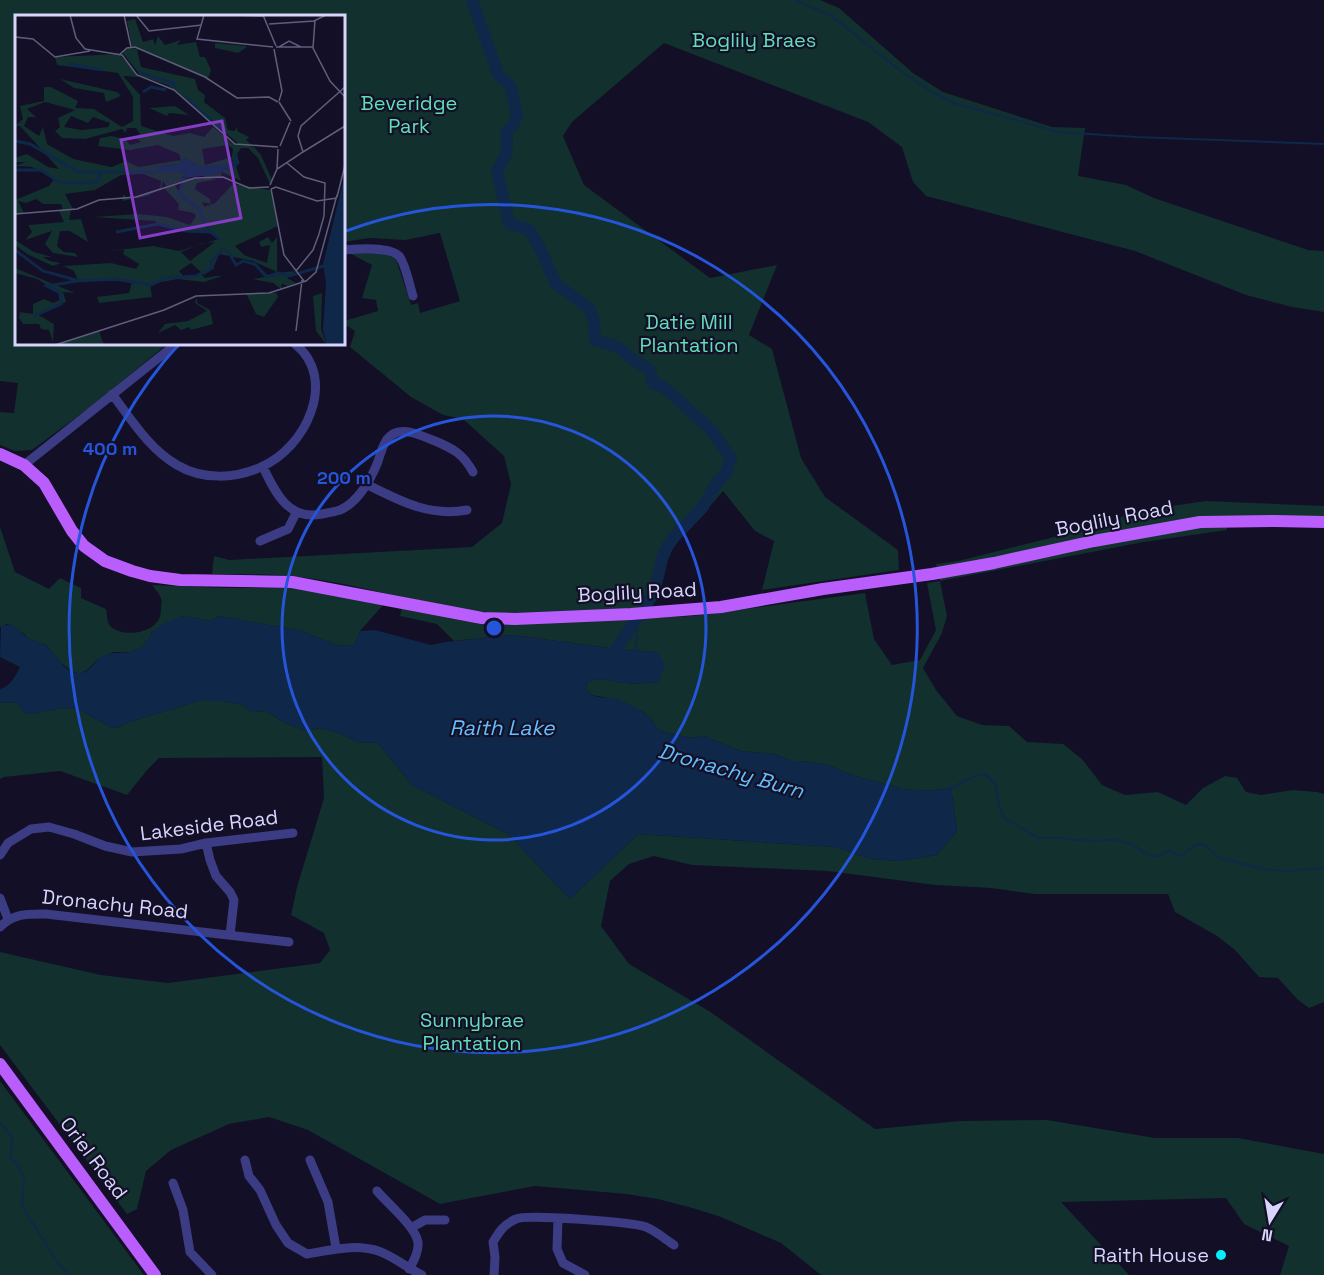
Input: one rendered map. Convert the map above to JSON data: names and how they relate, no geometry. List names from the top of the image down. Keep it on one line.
{"streets":{"main road":["Boglily Road","Oriel Road"],"street":["Lakeside Road","Dronachy Road"]},"water":["Raith Lake","Dronachy Burn"],"parks":["Boglily Braes","Beveridge Park","Datie Mill Plantation","Sunnybrae Plantation"],"places":["Raith House"],"north":"bottom","rings":["400 m","200 m"]}
